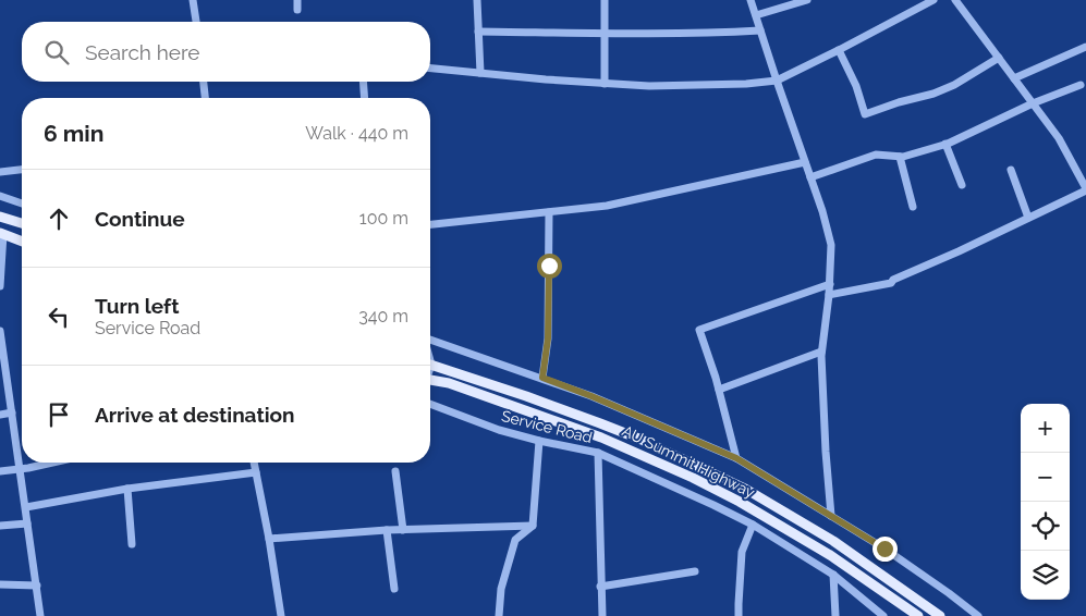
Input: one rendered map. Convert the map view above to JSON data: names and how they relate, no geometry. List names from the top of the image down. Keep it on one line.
{"streets":{"main road":["AU Summit Highway"],"street":["Service Road"]},"page":{"search":"Search here","heading":["6 min","Walk · 440 m"],"list":[["Continue","100 m"],["Turn left","Service Road","340 m"],"Arrive at destination"],"map_buttons":["+","−"]}}
